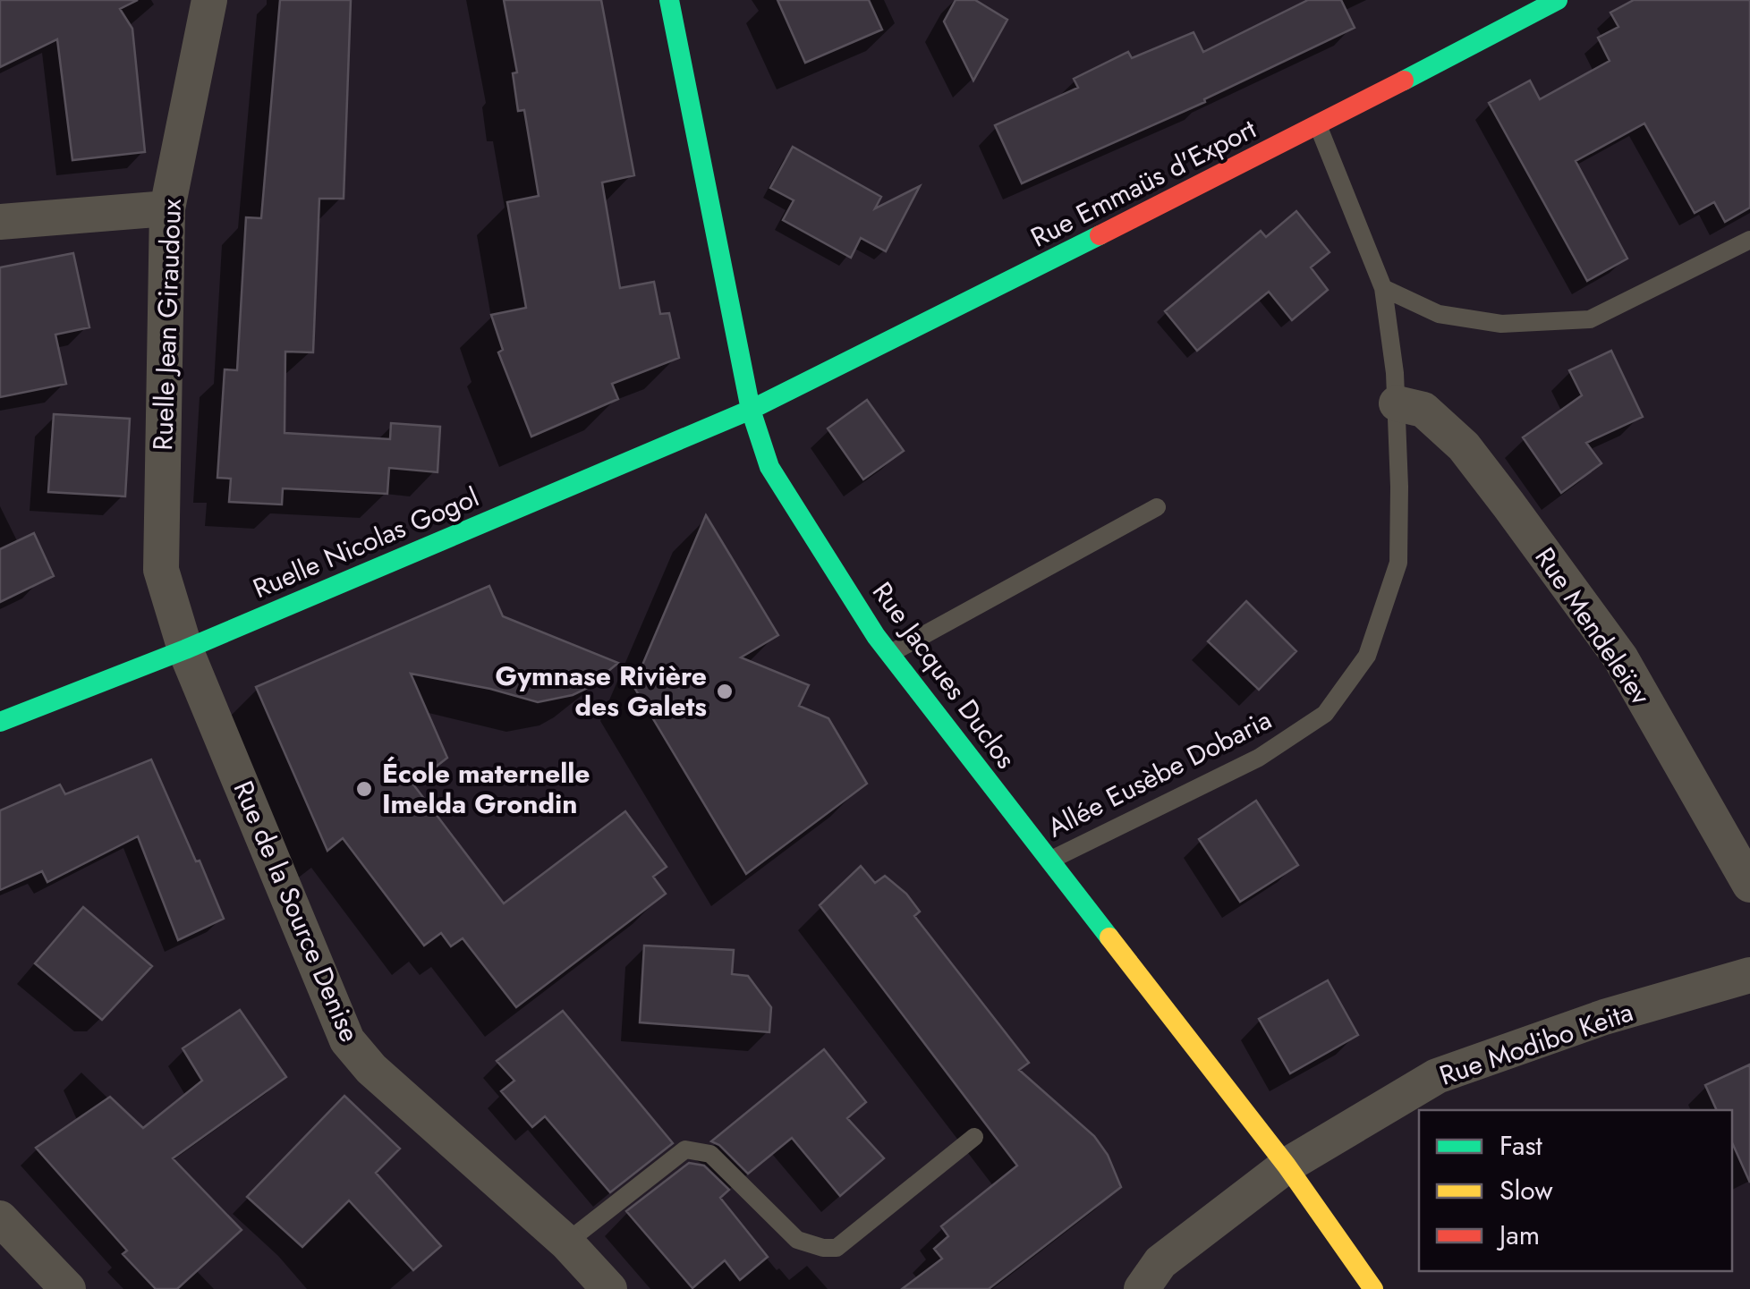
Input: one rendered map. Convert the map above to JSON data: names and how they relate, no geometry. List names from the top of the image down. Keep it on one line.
{"streets":{"street":["Rue Emmaüs d'Export","Ruelle Jean Giraudoux","Ruelle Nicolas Gogol","Rue Mendeleïev","Rue Jacques Duclos","Rue de la Source Denise","Rue Modibo Keita"],"lane":["Allée Eusèbe Dobaria"]},"crossings":[["Rue Emmaüs d'Export","Ruelle Nicolas Gogol"],["Rue Emmaüs d'Export","Rue Jacques Duclos"],["Rue Emmaüs d'Export","Allée Eusèbe Dobaria"],["Ruelle Jean Giraudoux","Ruelle Nicolas Gogol"],["Ruelle Jean Giraudoux","Rue de la Source Denise"],["Ruelle Nicolas Gogol","Rue Jacques Duclos"],["Ruelle Nicolas Gogol","Rue de la Source Denise"],["Rue Mendeleïev","Allée Eusèbe Dobaria"],["Rue Jacques Duclos","Allée Eusèbe Dobaria"],["Rue Jacques Duclos","Rue Modibo Keita"]],"places":["Gymnase Rivière des Galets","École maternelle Imelda Grondin"],"legend":["Fast","Slow","Jam"]}
